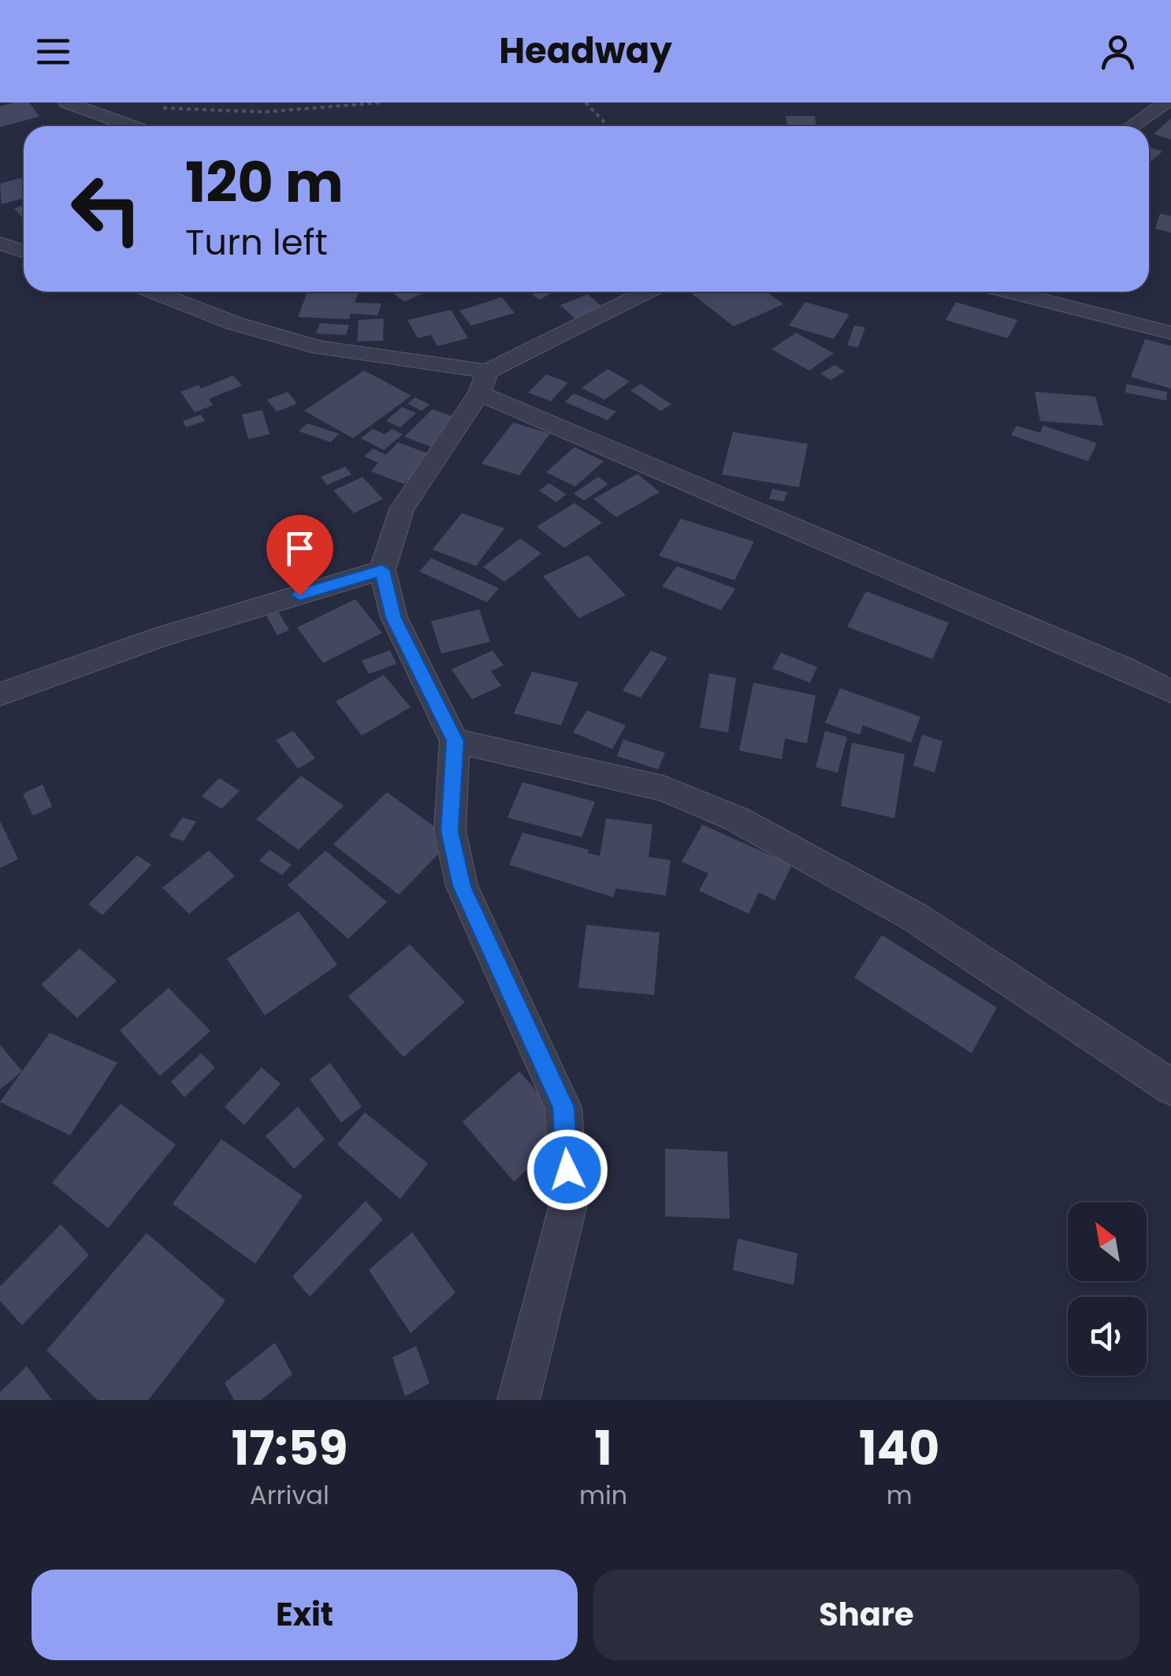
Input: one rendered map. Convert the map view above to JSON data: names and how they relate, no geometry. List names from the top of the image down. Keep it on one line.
{"north":"top left","page":{"header":"Headway","turn":["120 m","Turn left"],"eta":["17:59","Arrival","1","min","140","m"],"buttons":["Exit","Share"]}}
